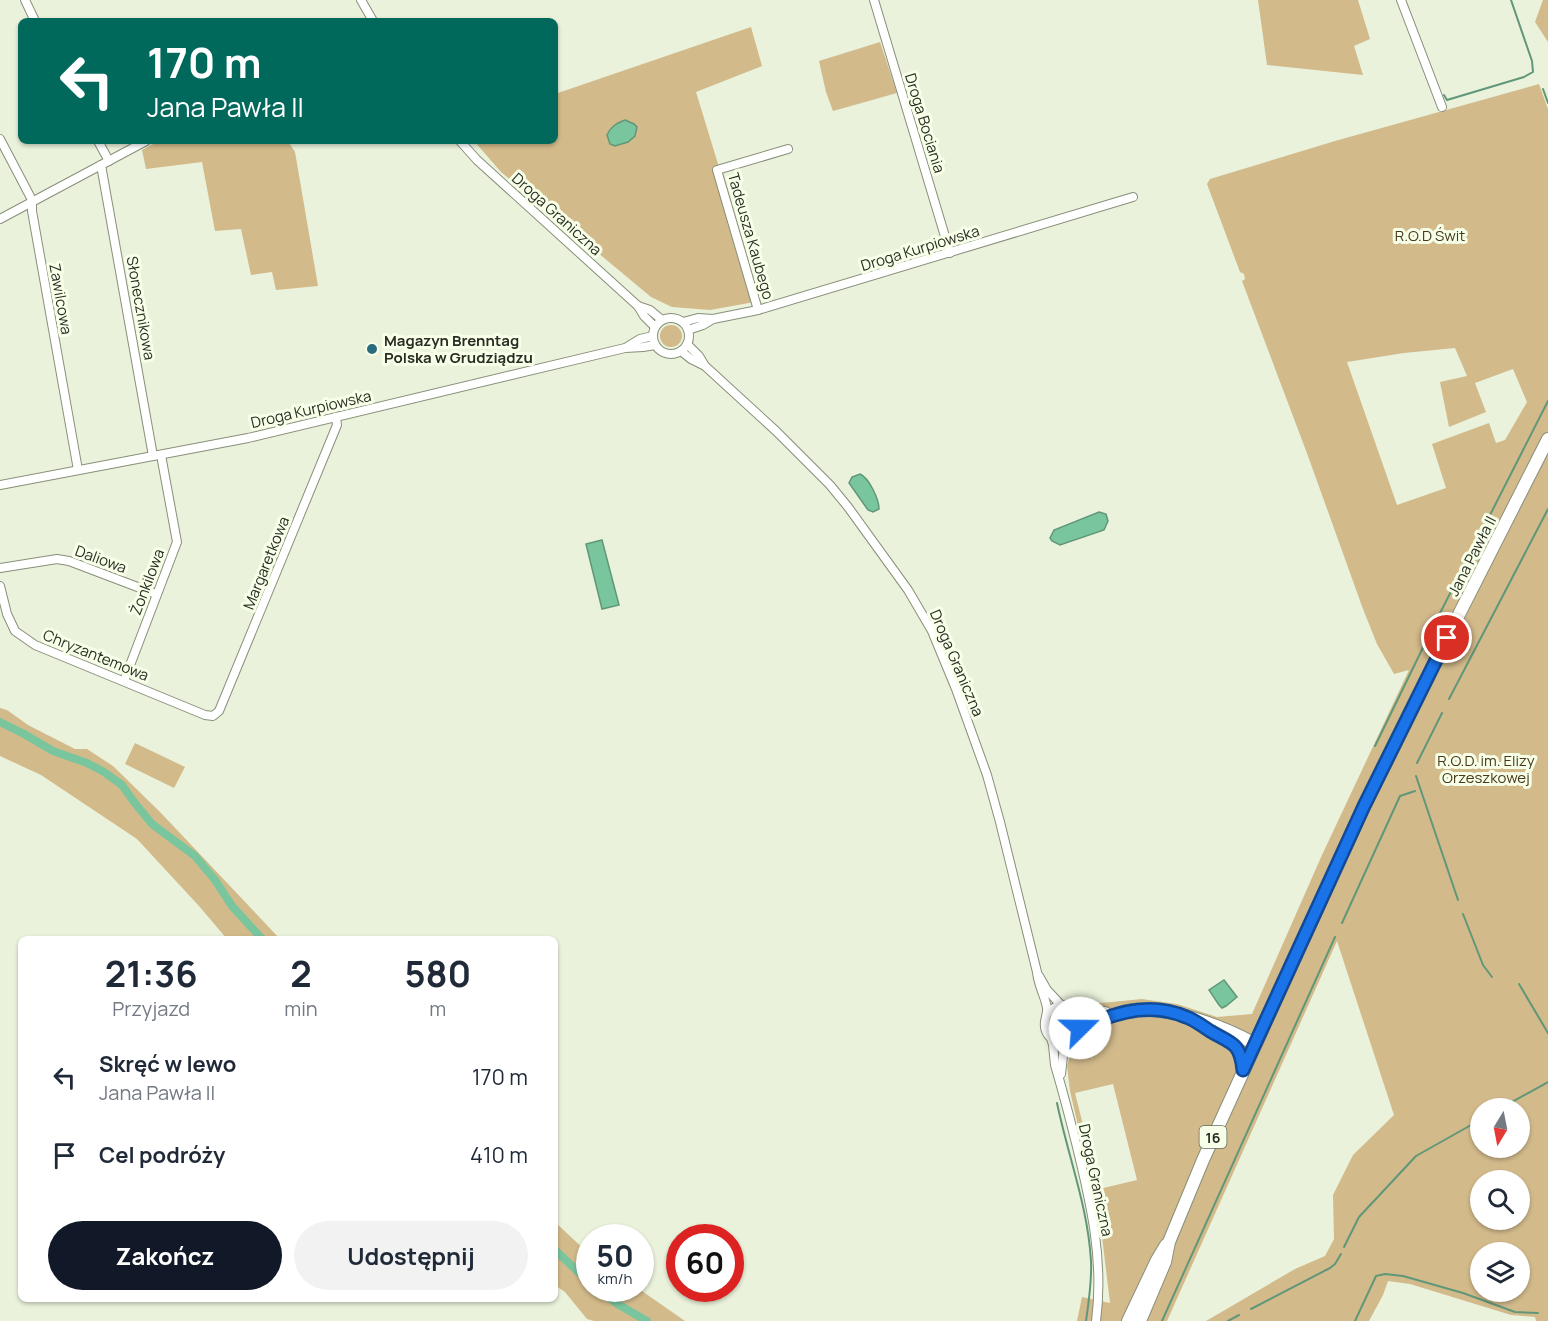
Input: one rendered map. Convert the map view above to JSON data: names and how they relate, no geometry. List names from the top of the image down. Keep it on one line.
{"streets":{"main road":["Jana Pawła II","16"],"street":["Droga Bociania","Droga Graniczna","Tadeusza Kaubego","Droga Kurpiowska","Zawilcowa","Słonecznikowa","Daliowa","Margaretkowa","Żonkilowa","Chryzantemowa"]},"crossings":[["Droga Bociania","Droga Kurpiowska"],["Droga Graniczna","Droga Kurpiowska"],["Tadeusza Kaubego","Droga Kurpiowska"],["Droga Kurpiowska","Zawilcowa"],["Droga Kurpiowska","Słonecznikowa"],["Droga Kurpiowska","Margaretkowa"],["Droga Kurpiowska","Żonkilowa"],["Słonecznikowa","Żonkilowa"],["Daliowa","Żonkilowa"],["Margaretkowa","Chryzantemowa"],["Żonkilowa","Chryzantemowa"]],"parks":["R.O.D Świt","R.O.D. im. Elizy Orzeszkowej"],"places":["Magazyn Brenntag Polska w Grudziądzu"],"north":"bottom","page":{"turn":["170 m","Jana Pawła II"],"eta":["21:36","Przyjazd","2","min","580","m"],"list":[{"name":"Skręć w lewo","note":"Jana Pawła II","value":"170 m"},{"name":"Cel podróży","value":"410 m"}],"buttons":["Zakończ","Udostępnij"],"speed":"50 km/h","limit":"60"}}
